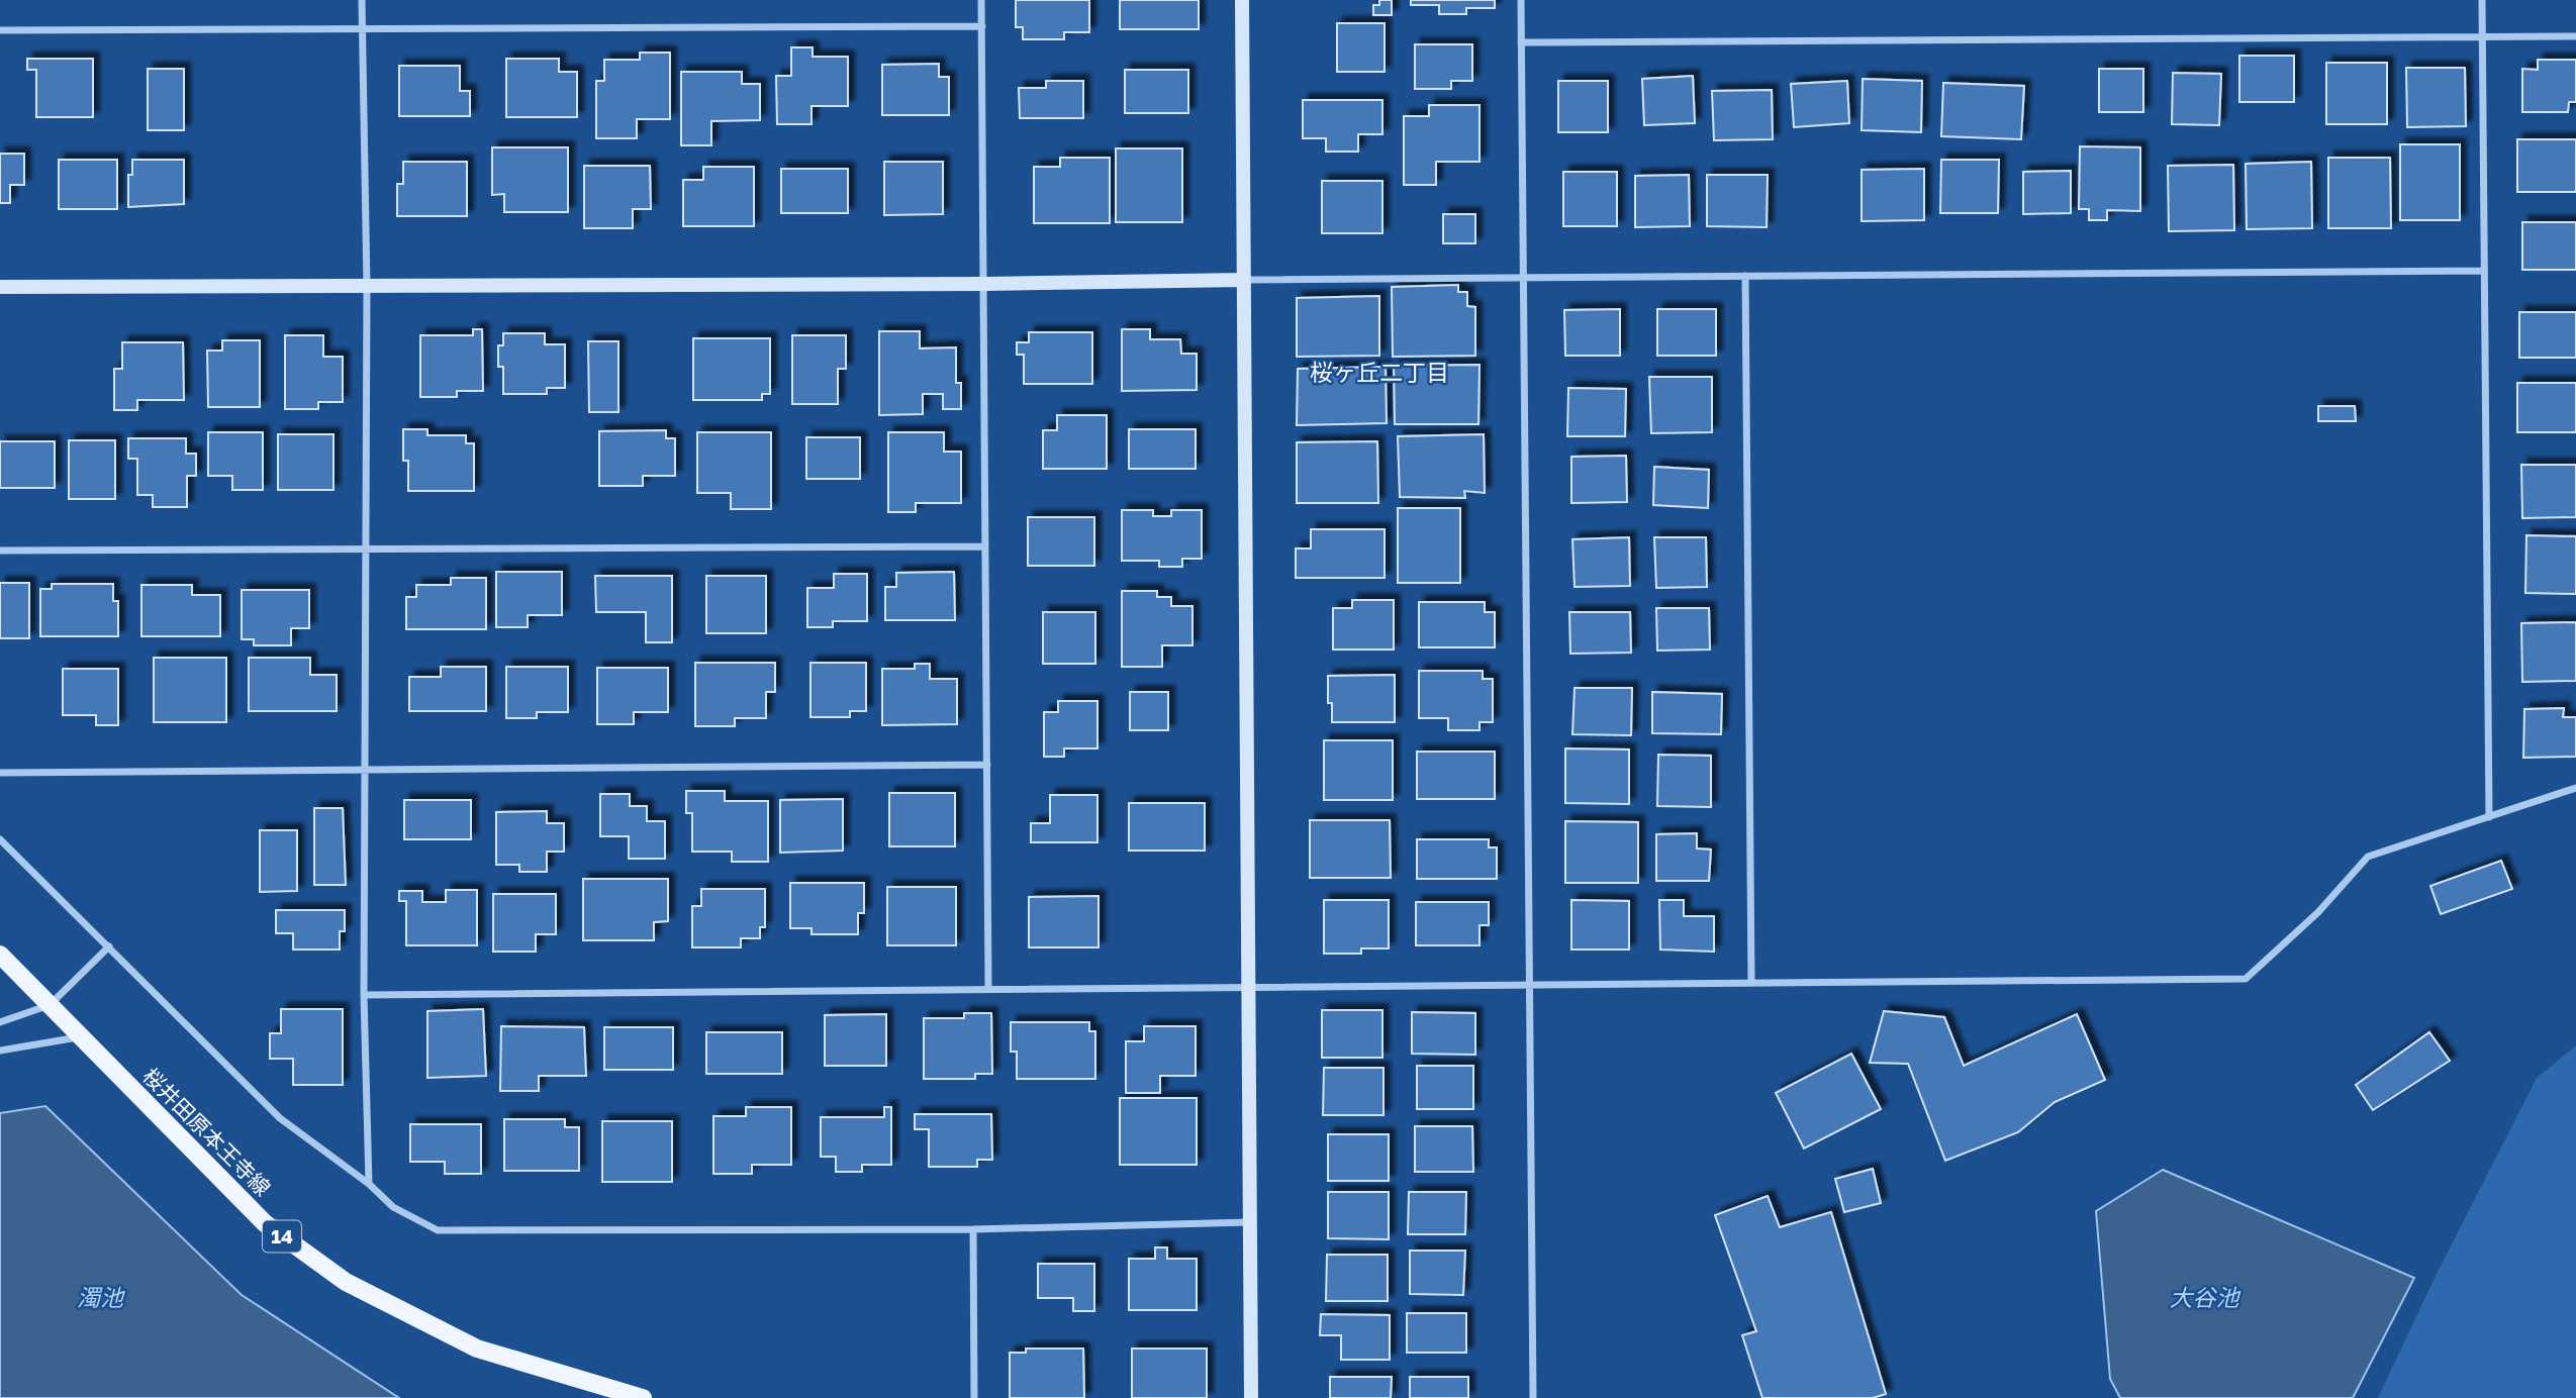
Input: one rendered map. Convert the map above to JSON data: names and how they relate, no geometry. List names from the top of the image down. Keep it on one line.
{"streets":{"main road":["桜井田原本王寺線","14"]},"districts":["桜ヶ丘二丁目"],"water":["濁池","大谷池"]}
